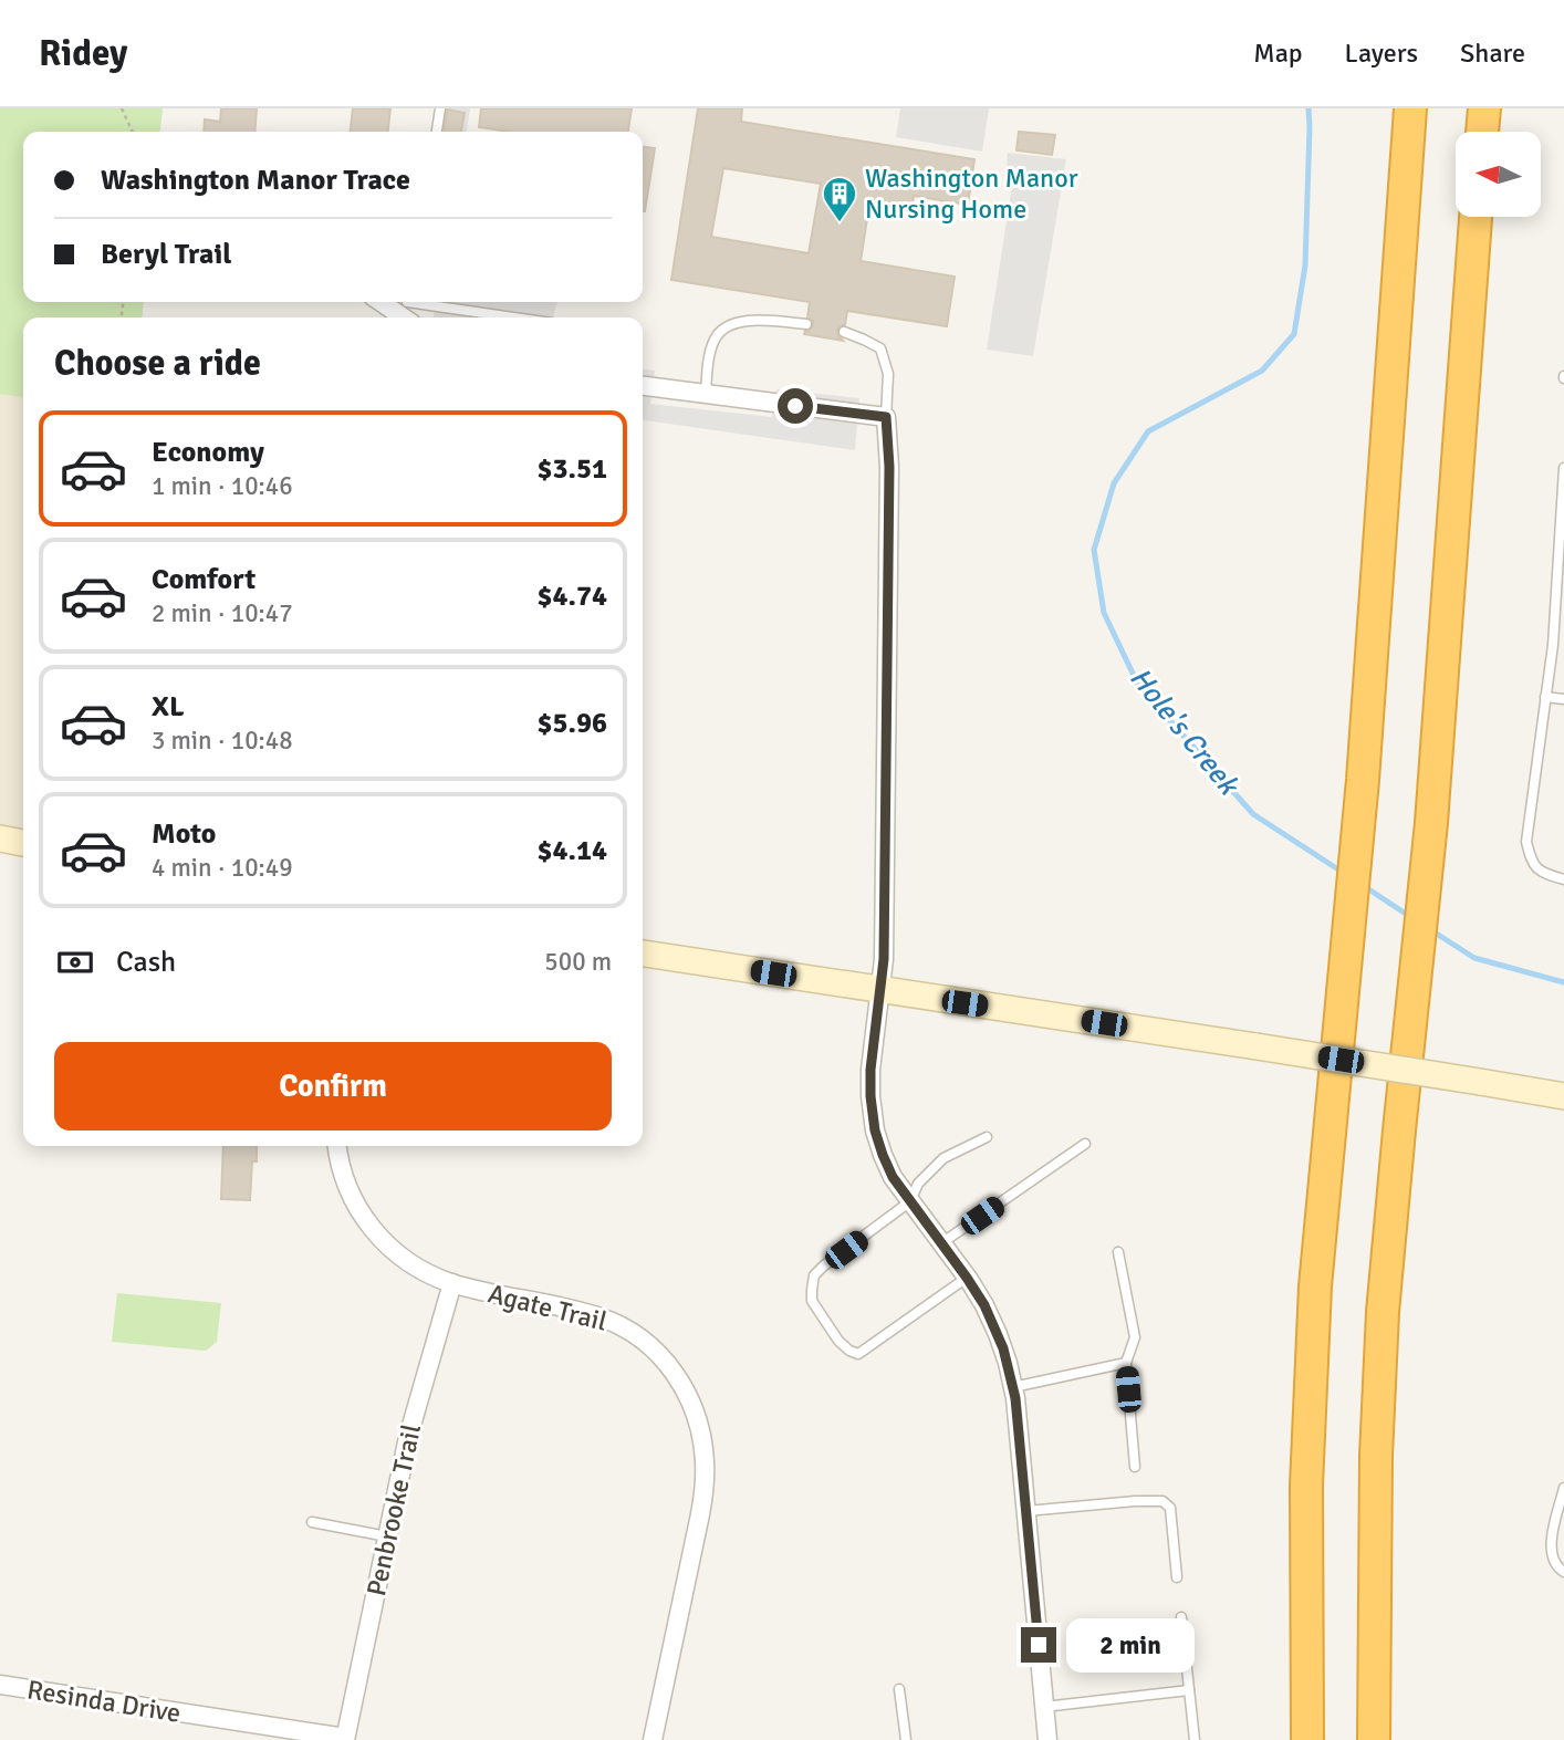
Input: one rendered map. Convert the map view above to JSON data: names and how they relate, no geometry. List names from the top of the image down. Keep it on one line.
{"streets":{"street":["Agate Trail","Penbrooke Trail","Resinda Drive"]},"crossings":[["Agate Trail","Penbrooke Trail"],["Penbrooke Trail","Resinda Drive"]],"water":["Hole's Creek"],"places":{"building":["Washington Manor Nursing Home"]},"north":"left","page":{"header":"Ridey","nav":["Map","Layers","Share"],"banner":["Washington Manor Trace","Beryl Trail"],"heading":"Choose a ride","list":[{"name":"Economy","note":"1 min · 10:46","value":"$3.51"},{"name":"Comfort","note":"2 min · 10:47","value":"$4.74"},{"name":"XL","note":"3 min · 10:48","value":"$5.96"},{"name":"Moto","note":"4 min · 10:49","value":"$4.14"}],"pay":["Cash","500 m"],"buttons":"Confirm","bubble":"2 min"}}
